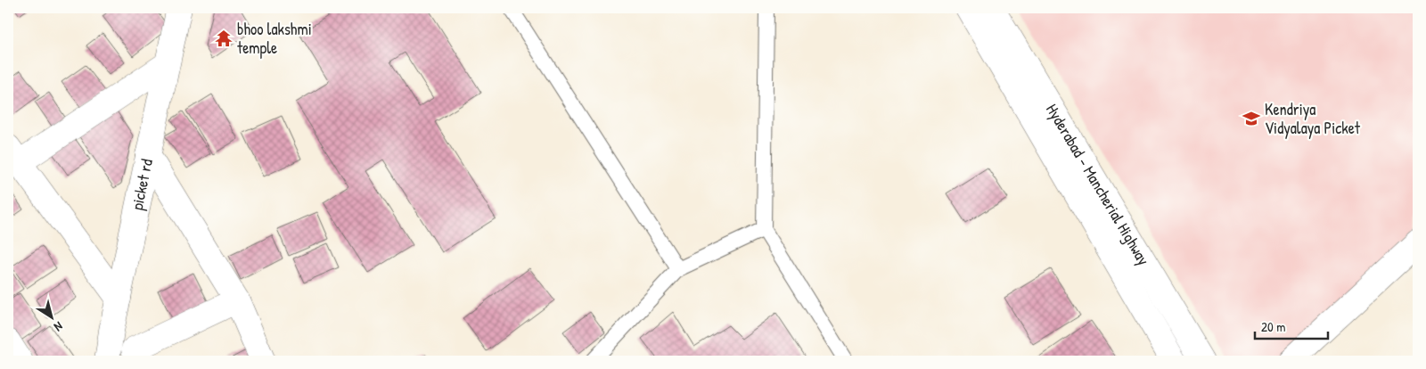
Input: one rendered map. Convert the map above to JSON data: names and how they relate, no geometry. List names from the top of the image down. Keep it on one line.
{"streets":{"street":["picket rd","Hyderabad - Mancherial Highway"]},"places":{"temple":["bhoo lakshmi temple"],"school or university":["Kendriya Vidyalaya Picket"]},"scale_bar":"20 m","north":"bottom right"}
